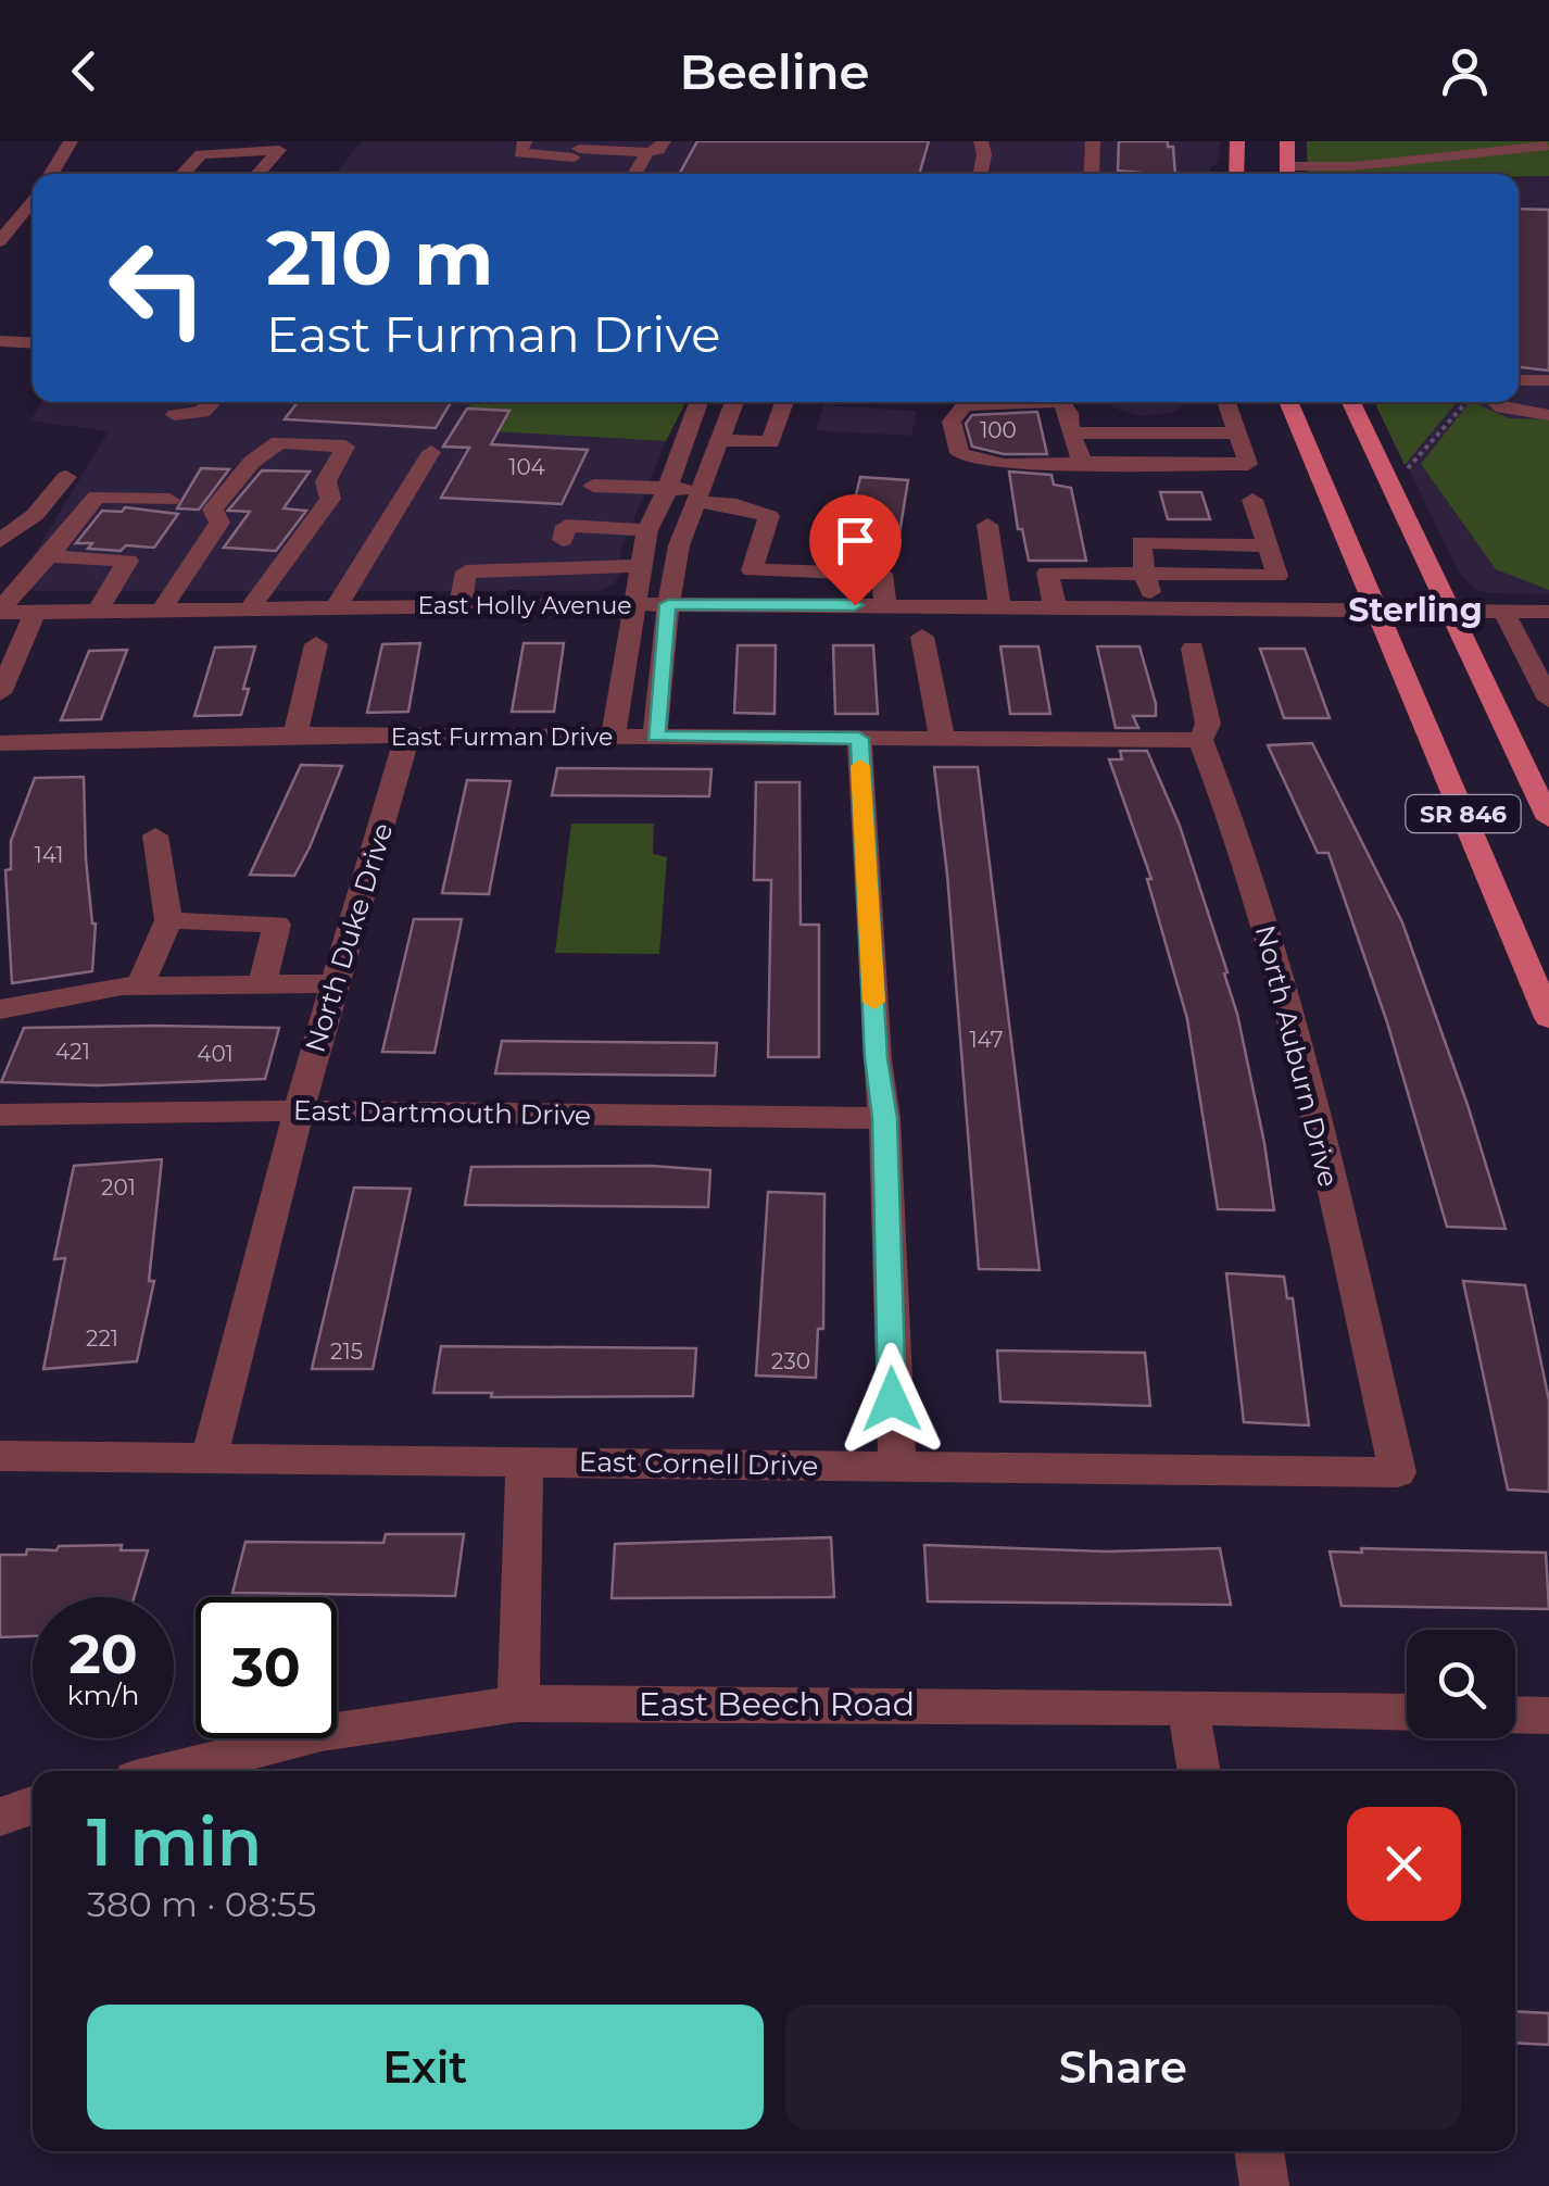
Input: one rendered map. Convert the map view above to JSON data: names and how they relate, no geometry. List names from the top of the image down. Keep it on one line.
{"streets":{"main road":["SR 846"],"street":["East Holly Avenue","East Furman Drive","North Duke Drive","North Auburn Drive","East Dartmouth Drive","East Cornell Drive","East Beech Road"]},"crossings":[["East Holly Avenue","SR 846"],["East Furman Drive","North Duke Drive"],["East Furman Drive","North Auburn Drive"],["North Duke Drive","East Dartmouth Drive"],["North Duke Drive","East Cornell Drive"],["North Auburn Drive","East Cornell Drive"]],"districts":["Sterling"],"house_numbers":["100","104","141","147","421","401","201","221","215","230"],"page":{"header":"Beeline","turn":["210 m","East Furman Drive"],"speed":"20 km/h","limit":"30","heading":["1 min","380 m · 08:55"],"buttons":["Exit","Share"]}}
